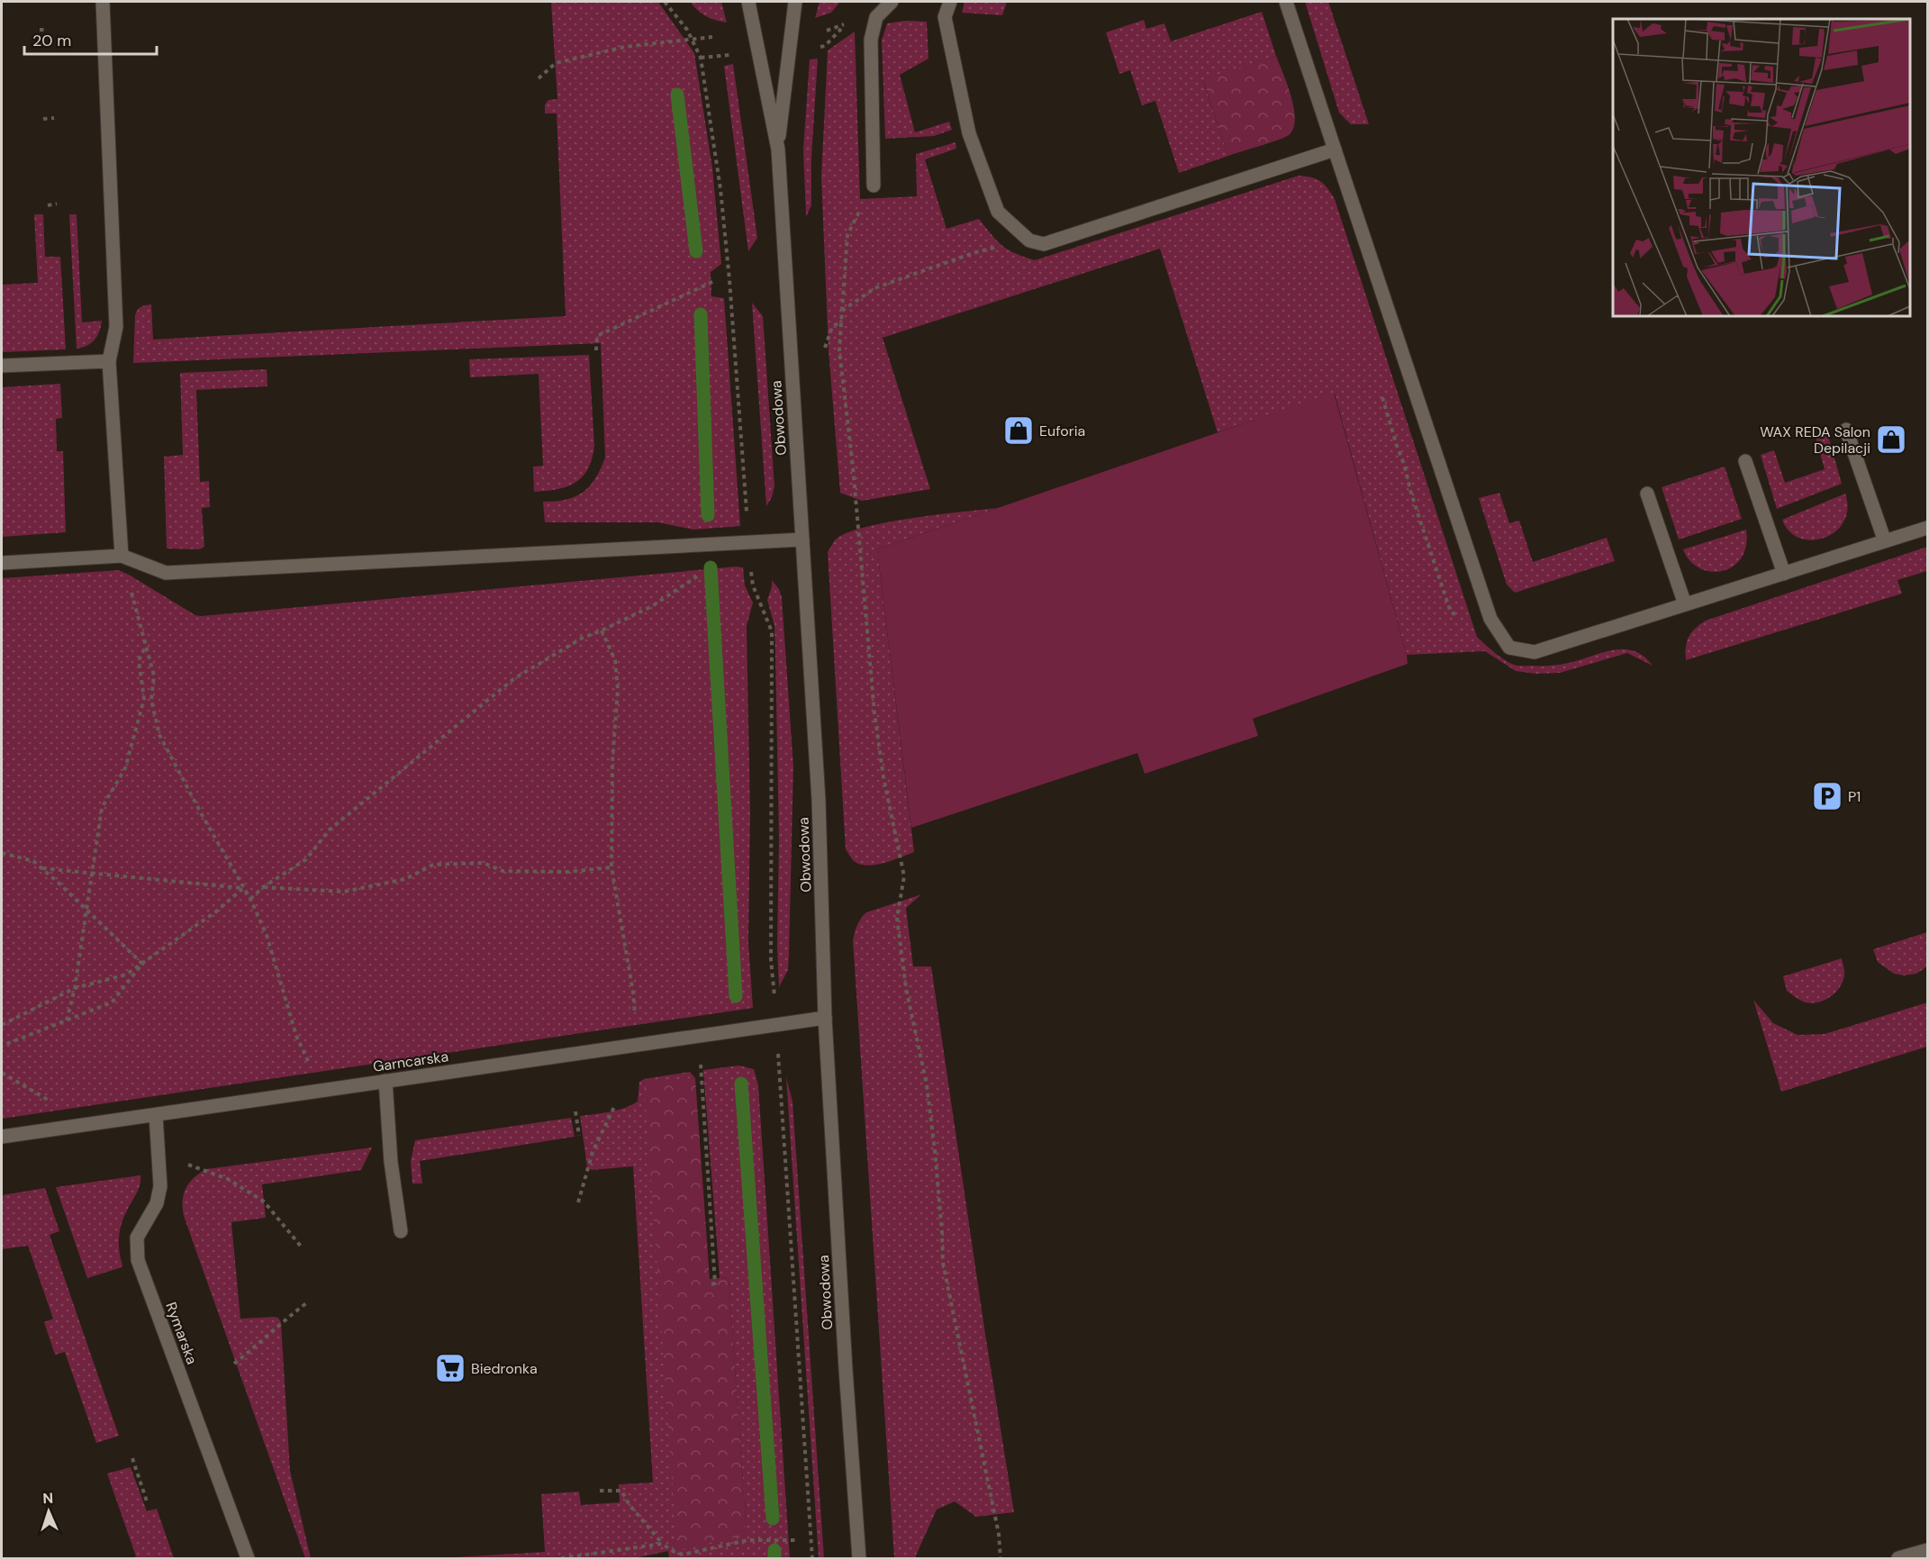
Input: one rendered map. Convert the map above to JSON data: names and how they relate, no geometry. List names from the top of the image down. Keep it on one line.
{"streets":{"street":["Obwodowa","Garncarska","Rymarska"]},"crossings":[["Obwodowa","Garncarska"],["Garncarska","Rymarska"]],"places":{"shop":["Euforia","WAX REDA Salon Depilacji"],"parking":["P1"],"supermarket":["Biedronka"]},"scale_bar":"20 m","north":"top"}
